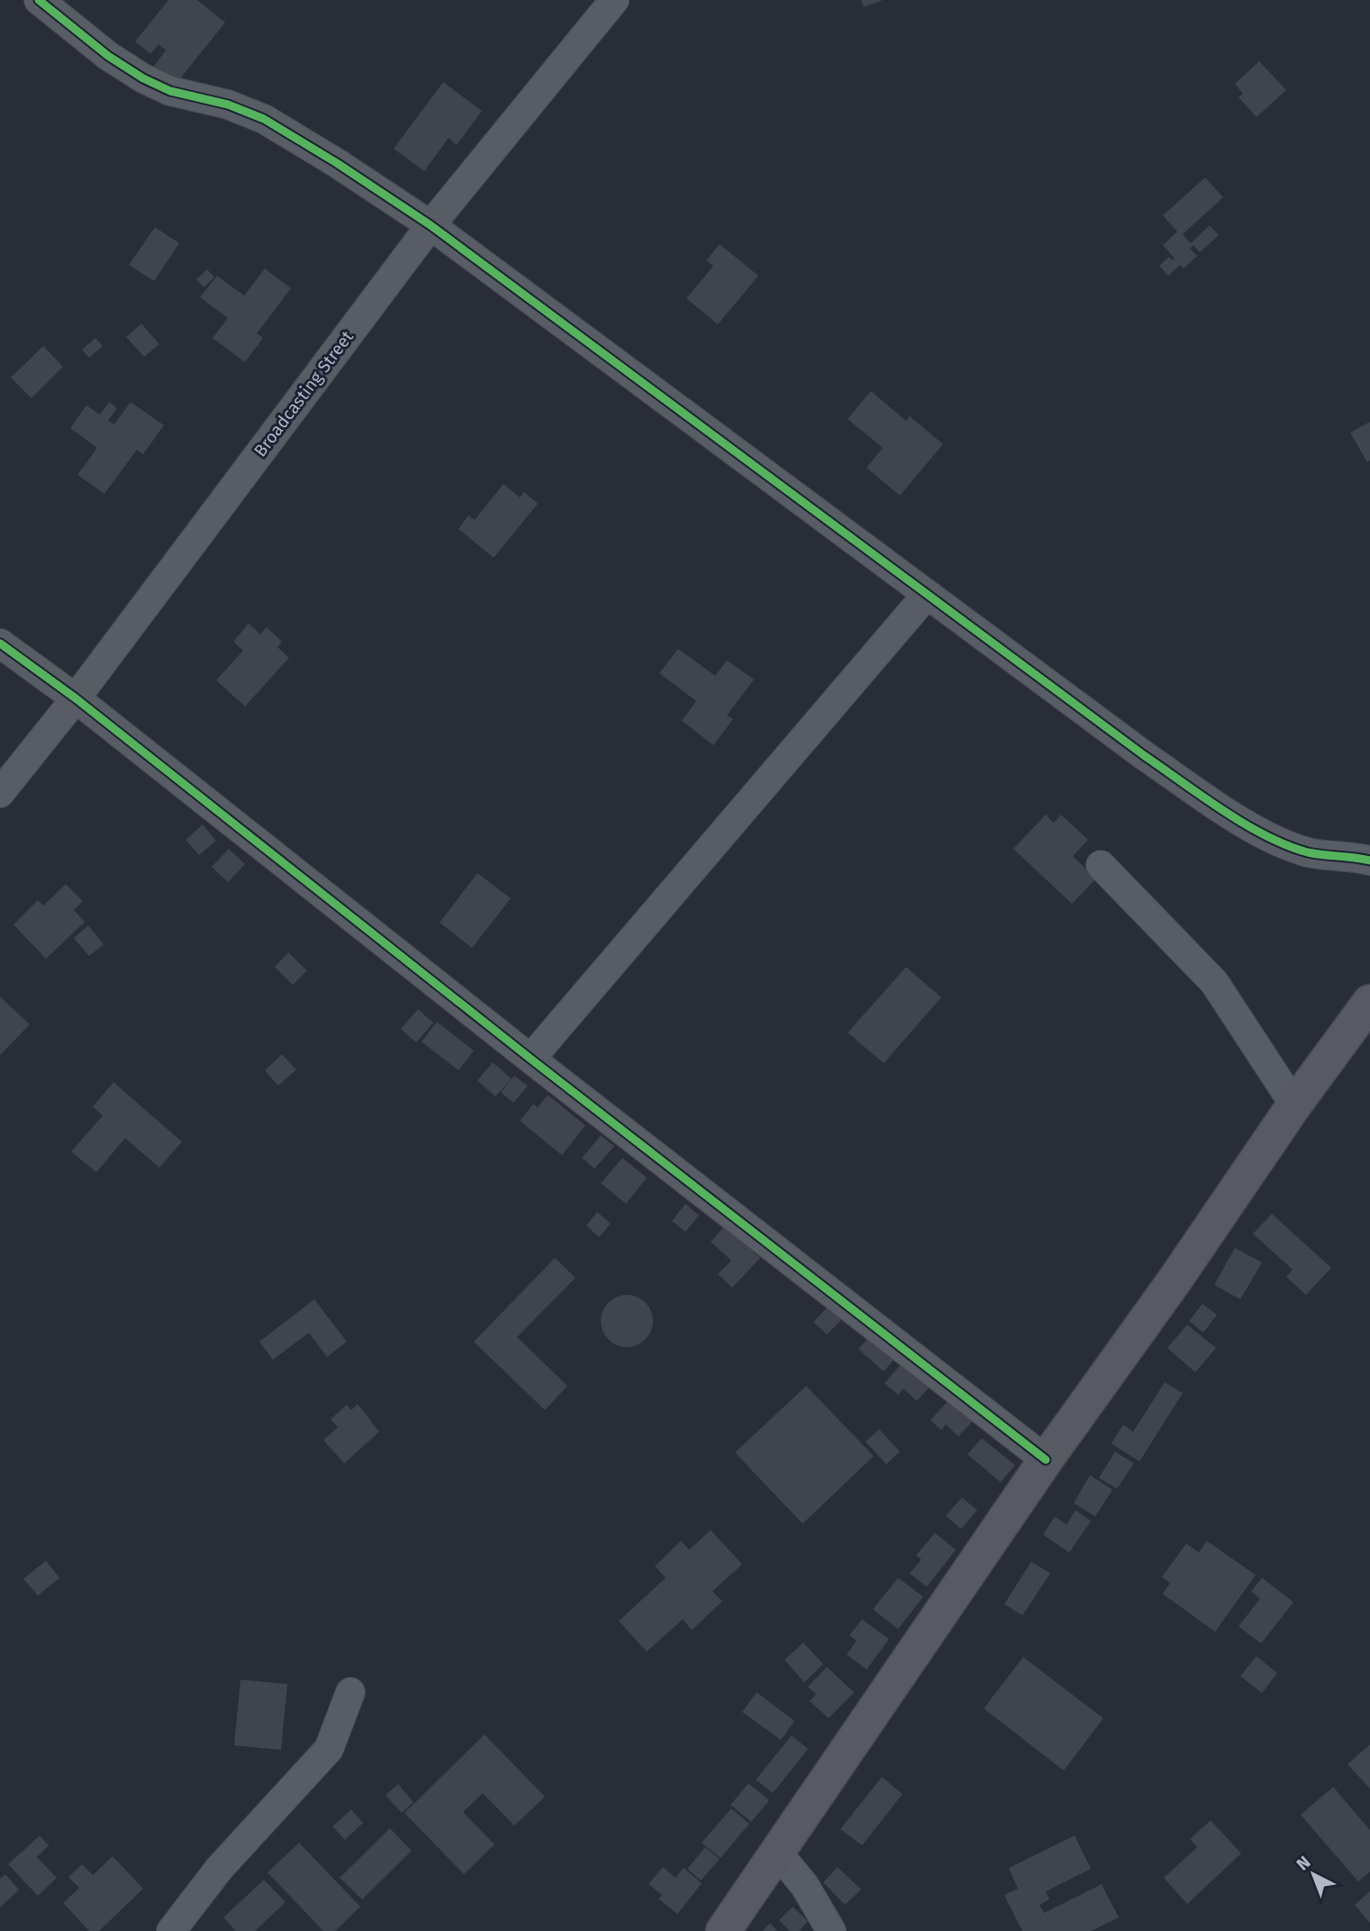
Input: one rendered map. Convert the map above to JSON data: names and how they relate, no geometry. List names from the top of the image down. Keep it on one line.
{"streets":{"street":["Broadcasting Street"]},"north":"top left"}
